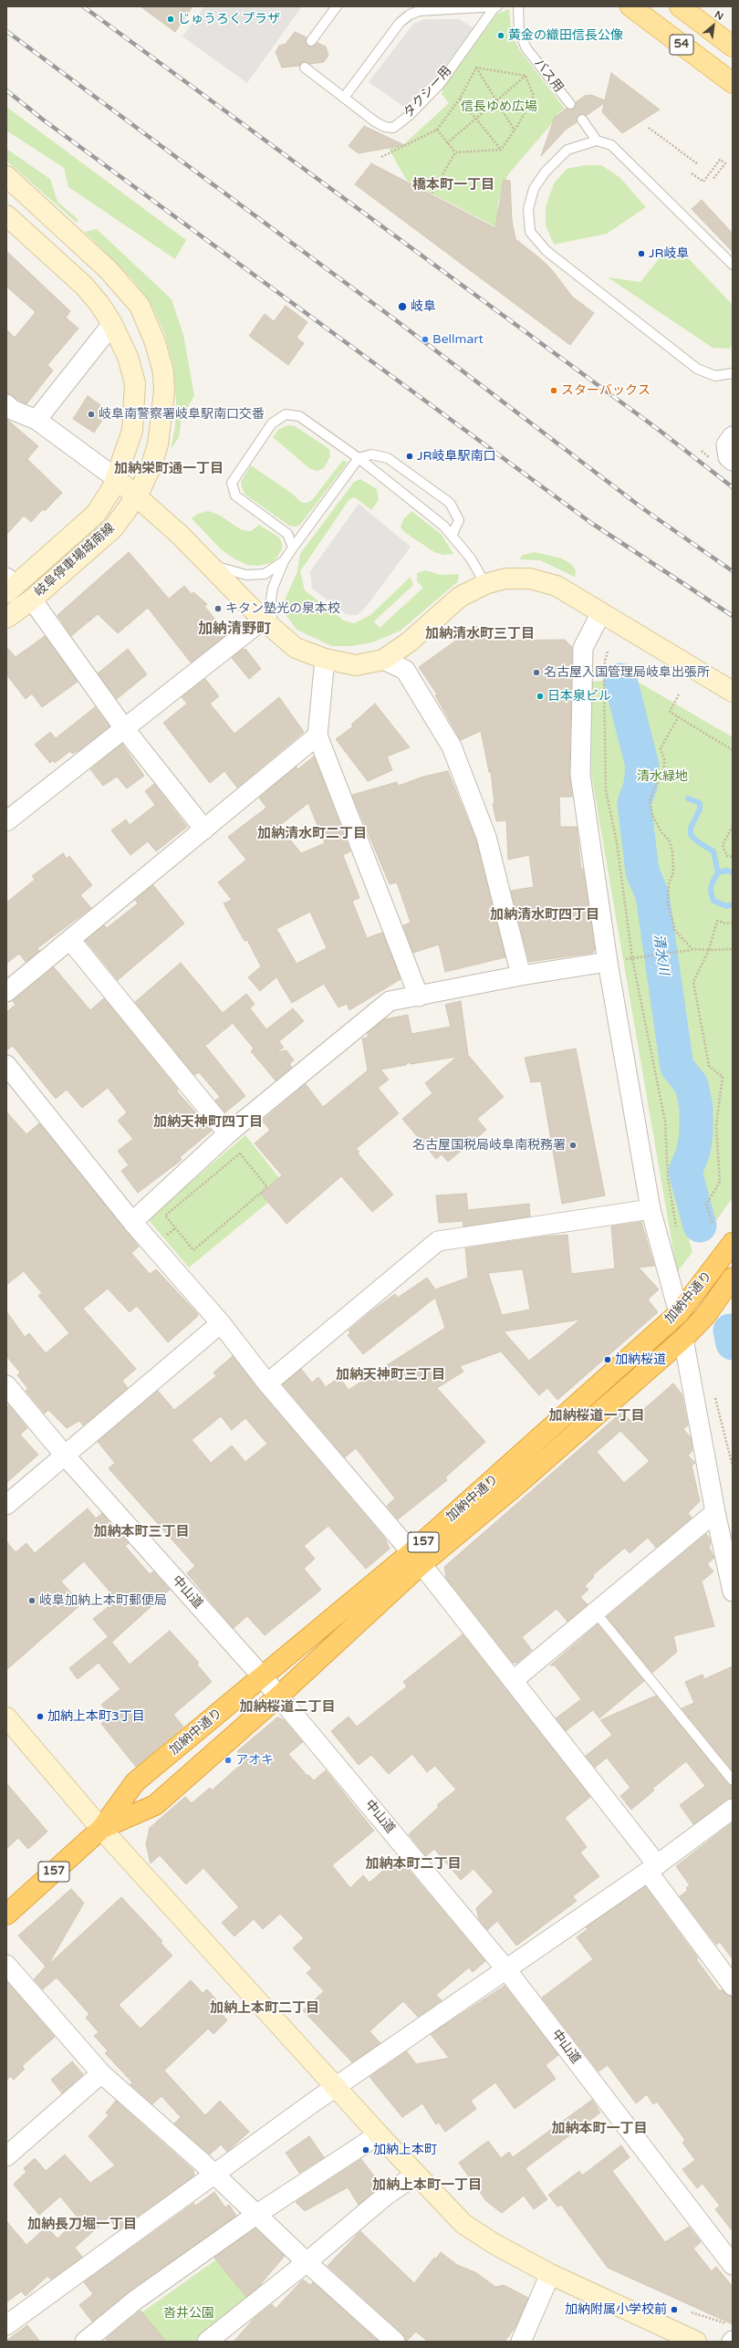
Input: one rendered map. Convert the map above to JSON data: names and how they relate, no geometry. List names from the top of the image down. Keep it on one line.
{"streets":{"highway":["加納中通り","157"],"main road":["54"],"street":["岐阜停車場城南線","中山道"],"lane":["バス用","タクシー用"]},"crossings":[["加納中通り","中山道"]],"districts":["橋本町一丁目","加納栄町通一丁目","加納清野町","加納清水町三丁目","加納清水町二丁目","加納清水町四丁目","加納天神町四丁目","加納天神町三丁目","加納桜道一丁目","加納本町三丁目","加納桜道二丁目","加納本町二丁目","加納上本町二丁目","加納本町一丁目","加納上本町一丁目","加納長刀堀一丁目"],"water":["清水川"],"parks":["信長ゆめ広場","清水緑地","沓井公園"],"places":["じゅうろくプラザ","黄金の織田信長公像","JR岐阜","岐阜","Bellmart","スターバックス","岐阜南警察署岐阜駅南口交番","JR岐阜駅南口","キタン塾光の泉本校","名古屋入国管理局岐阜出張所","日本泉ビル","名古屋国税局岐阜南税務署","加納桜道","岐阜加納上本町郵便局","加納上本町3丁目","アオキ","加納上本町","加納附属小学校前"],"north":"top right"}
